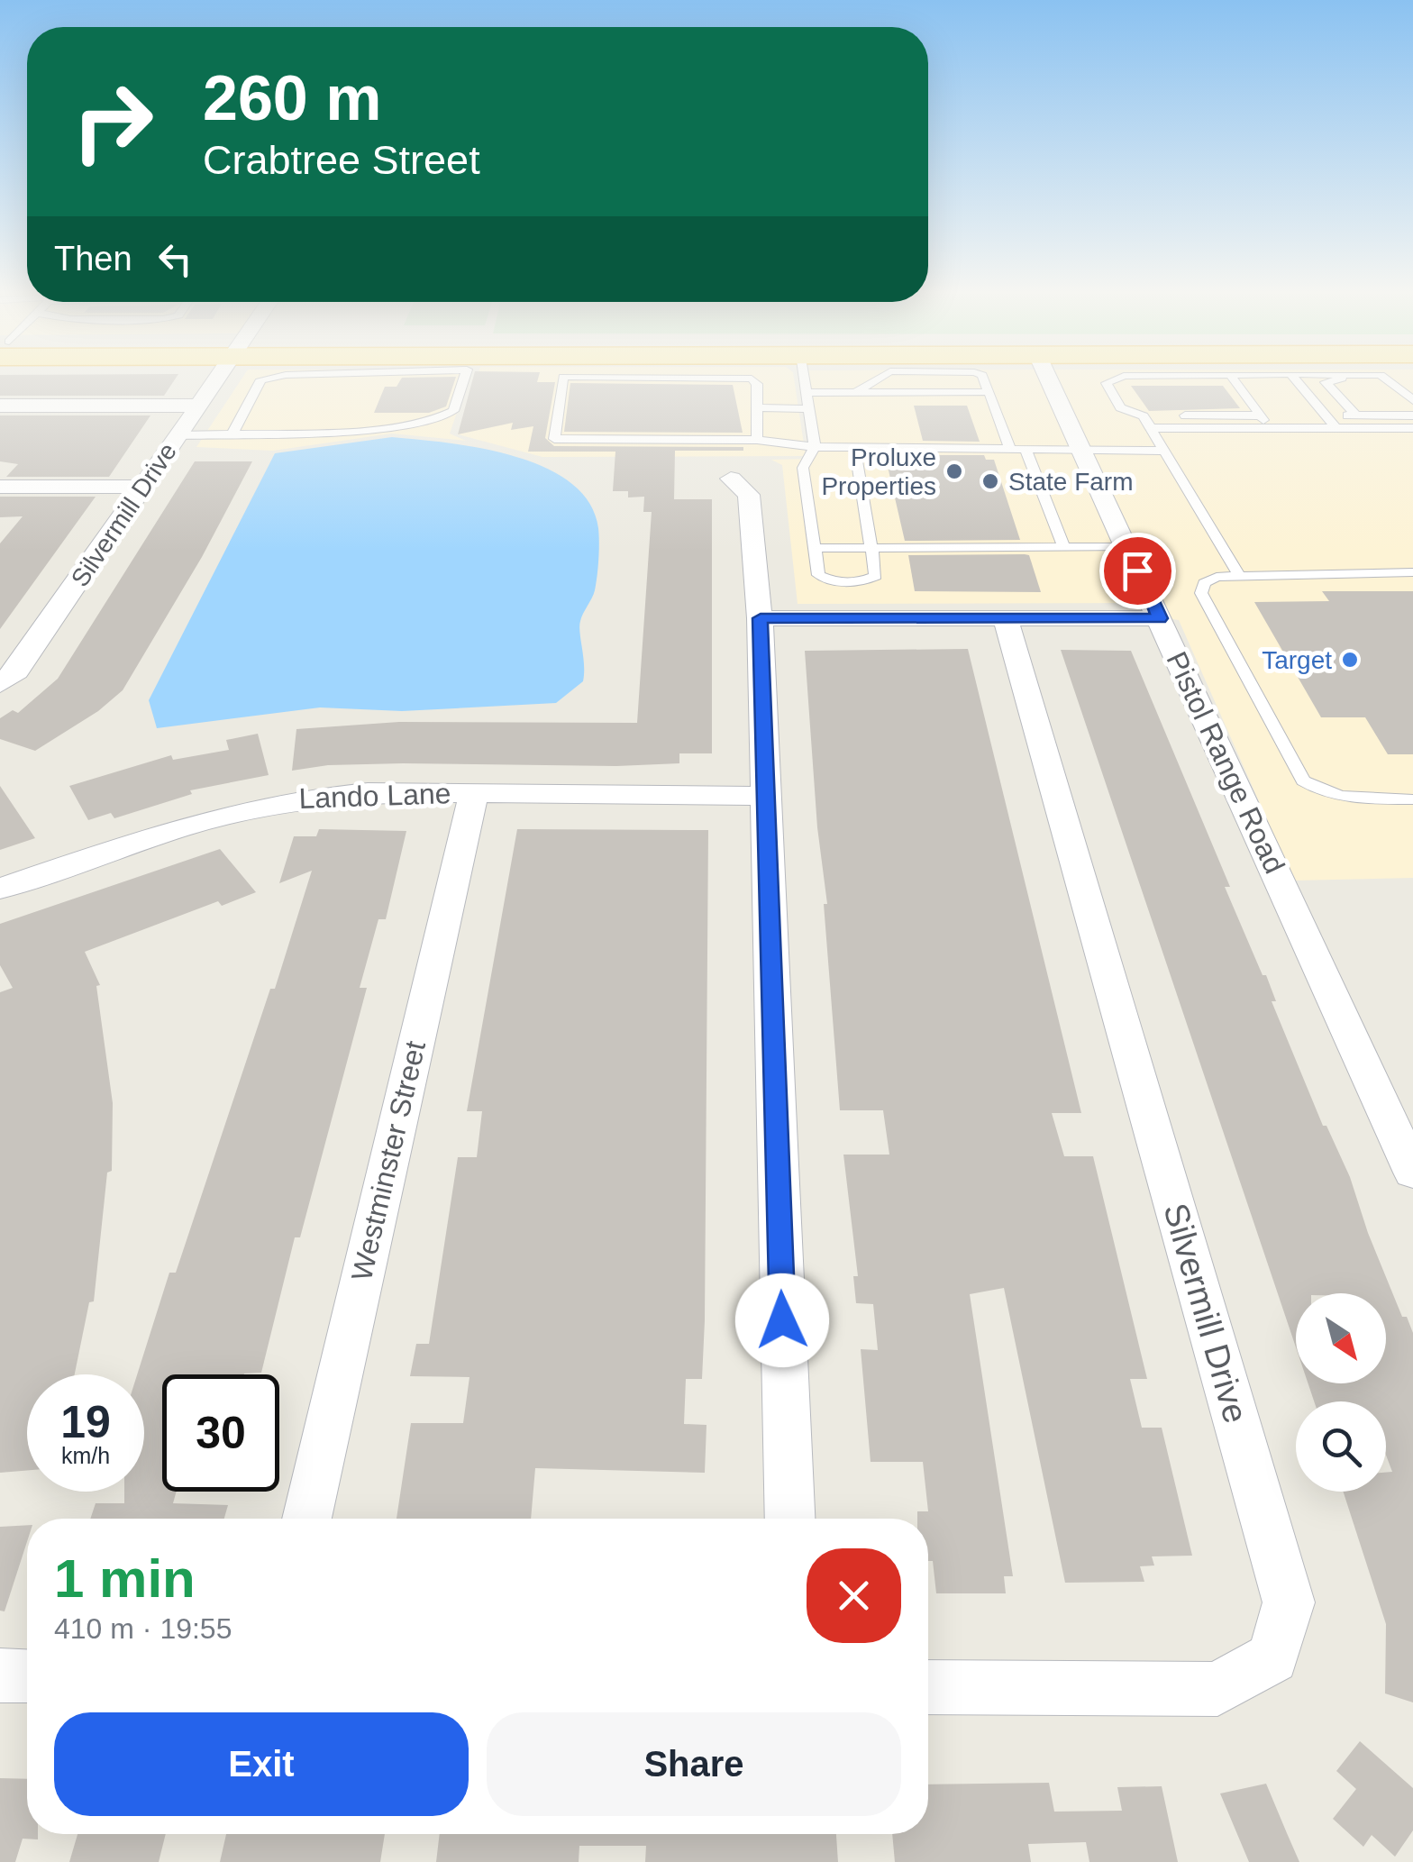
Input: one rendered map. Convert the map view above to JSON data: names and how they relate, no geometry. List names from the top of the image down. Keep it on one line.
{"streets":{"street":["Silvermill Drive","Pistol Range Road","Lando Lane","Westminster Street"]},"crossings":[["Lando Lane","Westminster Street"]],"places":["Proluxe Properties","State Farm","Target"],"north":"bottom right","page":{"turn":["260 m","Crabtree Street"],"then":"Then","speed":"19 km/h","limit":"30","heading":["1 min","410 m · 19:55"],"buttons":["Exit","Share"]}}
